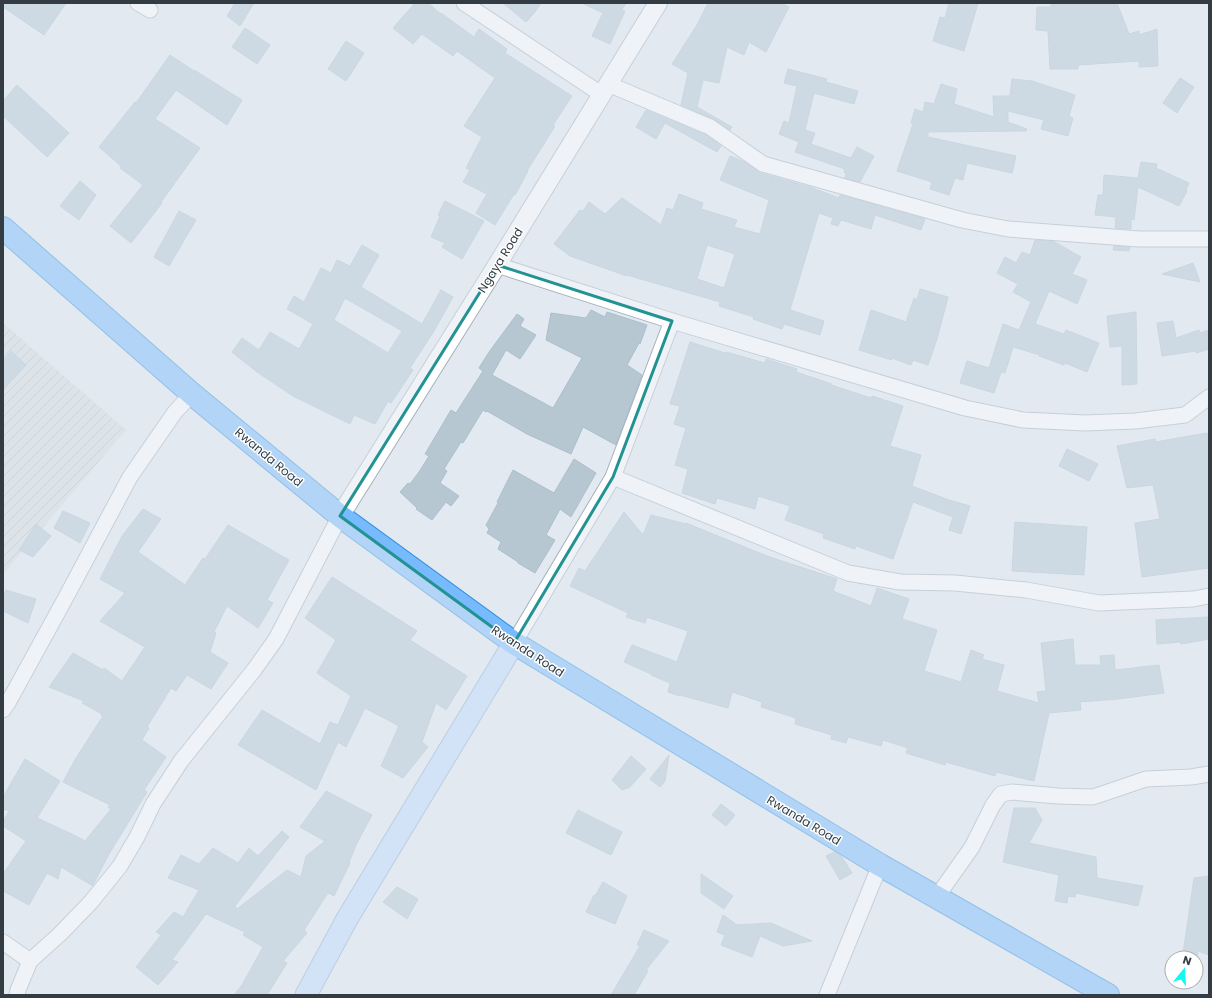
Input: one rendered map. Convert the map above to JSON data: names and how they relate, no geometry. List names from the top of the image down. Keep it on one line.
{"streets":{"highway":["Rwanda Road"],"street":["Ngaya Road"]},"crossings":[["Ngaya Road","Rwanda Road"]],"north":"top"}
